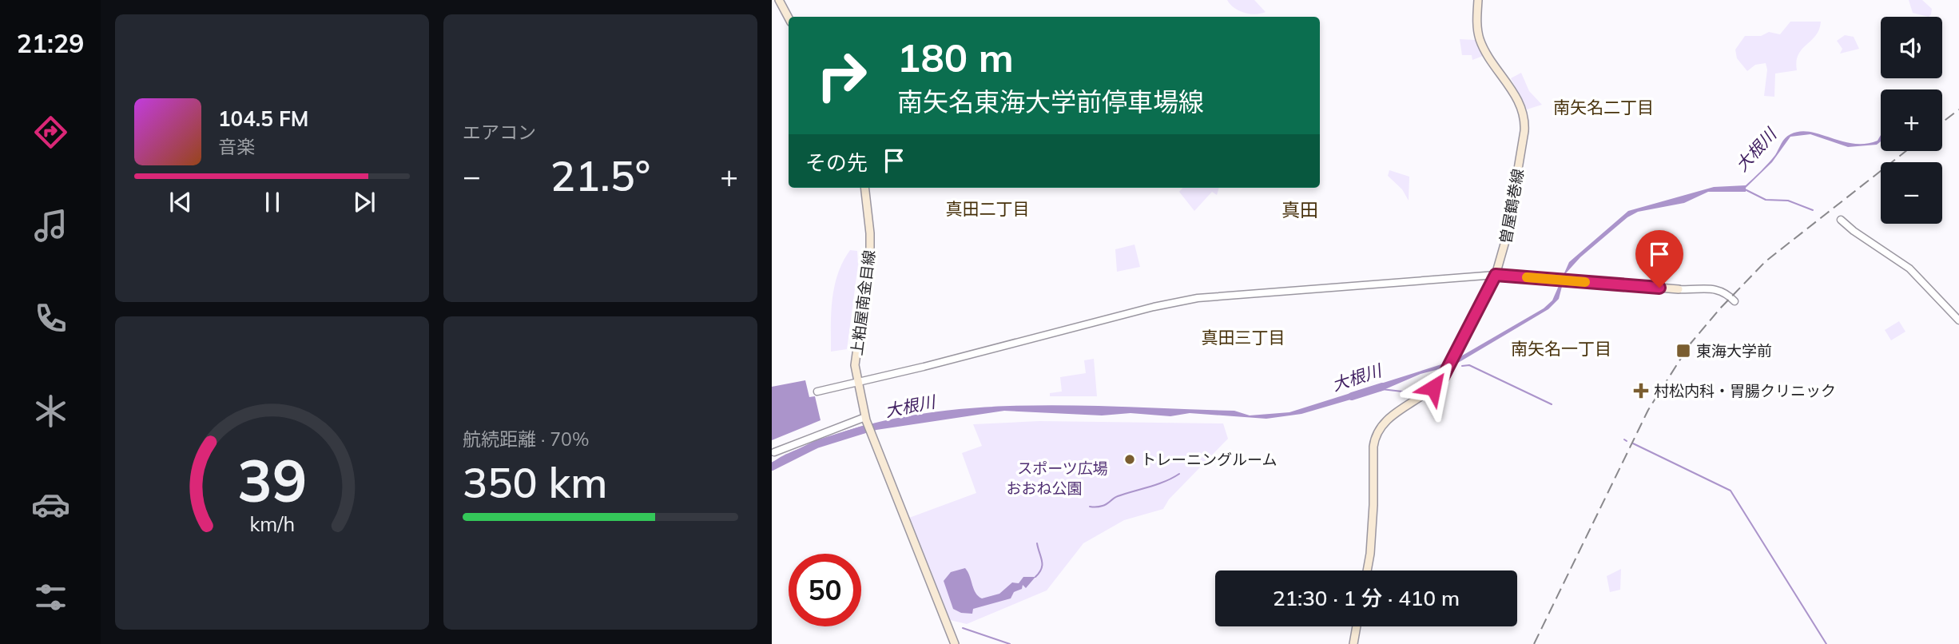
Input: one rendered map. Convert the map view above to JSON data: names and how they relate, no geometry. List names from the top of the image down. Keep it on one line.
{"streets":{"main road":["曽屋鶴巻線","上粕屋南金目線"]},"districts":["南矢名二丁目","真田二丁目","真田","真田三丁目","南矢名一丁目"],"water":["大根川"],"parks":["スポーツ広場","おおね公園"],"places":{"transit":["東海大学前"],"health":["村松内科・胃腸クリニック"],"other":["トレーニングルーム"]},"page":{"tabs":"21:29","tile":["エアコン",["航続距離 · 70%","350 km"]],"map_buttons":["+","−"],"turn":["180 m","南矢名東海大学前停車場線"],"song":["104.5 FM","音楽"],"then":"その先","heat":["−","21.5°","+"],"limit":"50","trip":"21:30 · 1 分 · 410 m","gauge":["39","km/h"]}}
